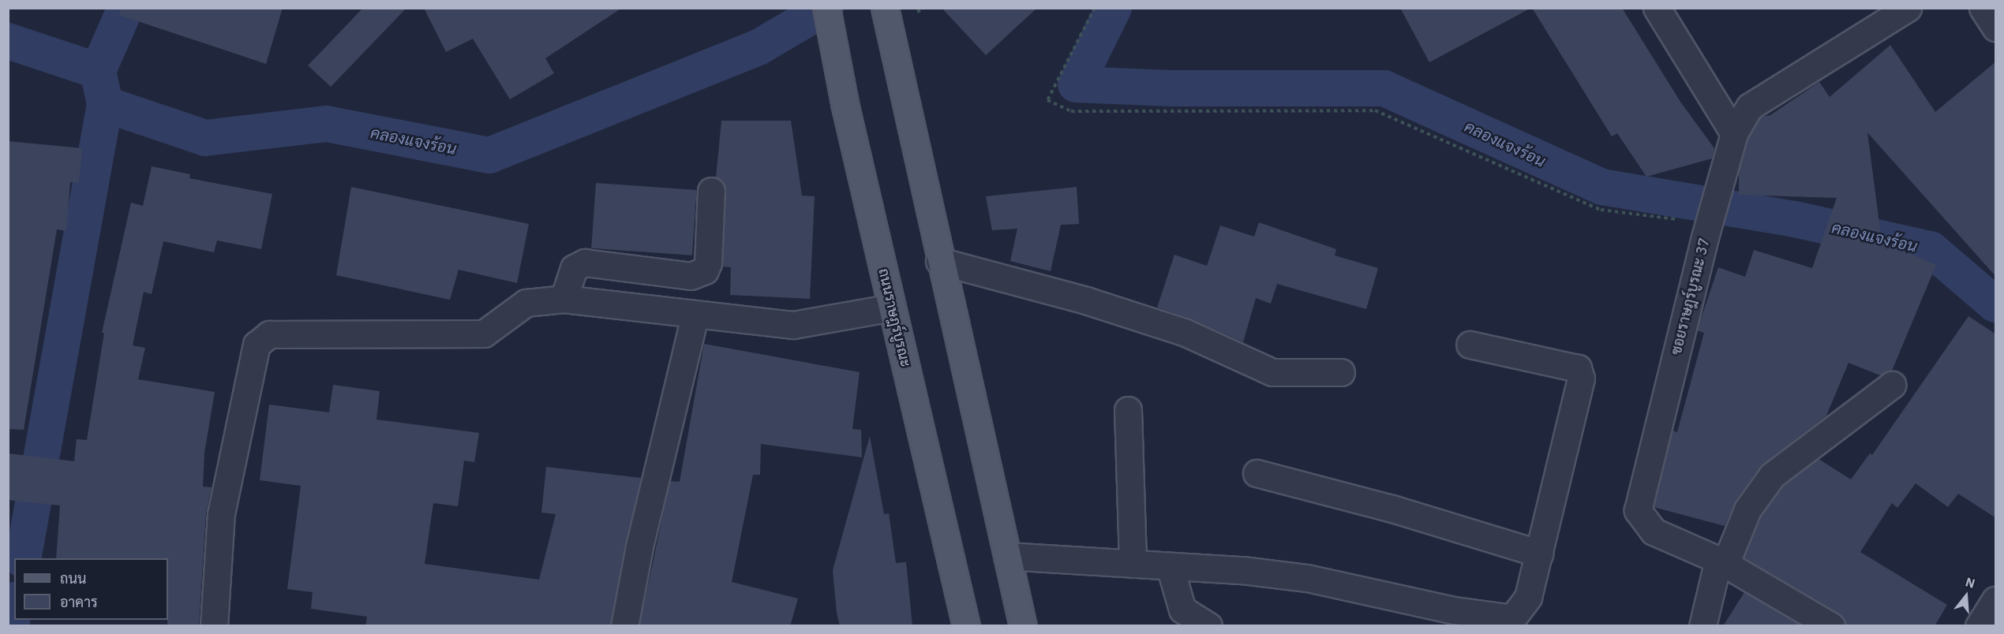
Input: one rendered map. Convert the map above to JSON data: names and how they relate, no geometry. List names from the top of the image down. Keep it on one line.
{"streets":{"main road":["ถนนราษฎร์บูรณะ"],"street":["ซอยราษฎร์บูรณะ 37"]},"water":["คลองแจงร้อน"],"legend":["ถนน","อาคาร"],"north":"top"}
